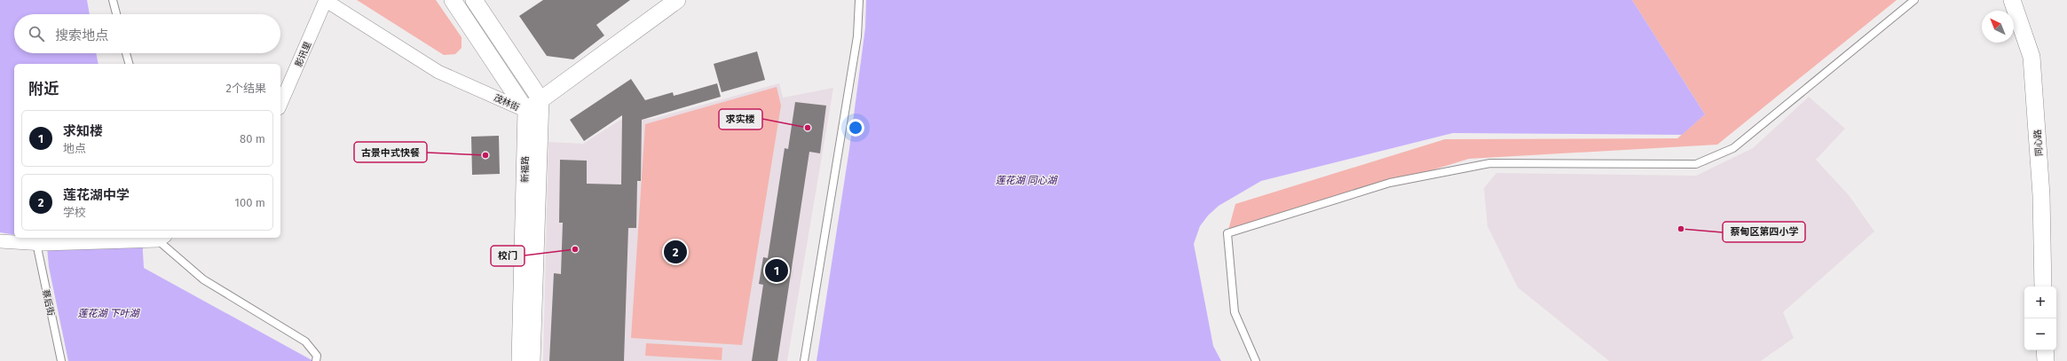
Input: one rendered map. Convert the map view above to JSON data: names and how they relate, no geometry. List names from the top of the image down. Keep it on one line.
{"streets":{"street":["影讯里","茂林街","同心路","新福路"],"lane":["蔡后街"]},"crossings":[["影讯里","茂林街"],["茂林街","新福路"]],"water":["莲花湖 同心湖","莲花湖 下叶湖"],"places":["求实楼","古景中式快餐","蔡甸区第四小学","校门"],"north":"top left","page":{"search":"搜索地点","heading":["附近","2个结果"],"list":[{"mark":"1","name":"求知楼","note":"地点","value":"80 m"},{"mark":"2","name":"莲花湖中学","note":"学校","value":"100 m"}],"pins":["2","1"],"map_buttons":["+","−"]}}
